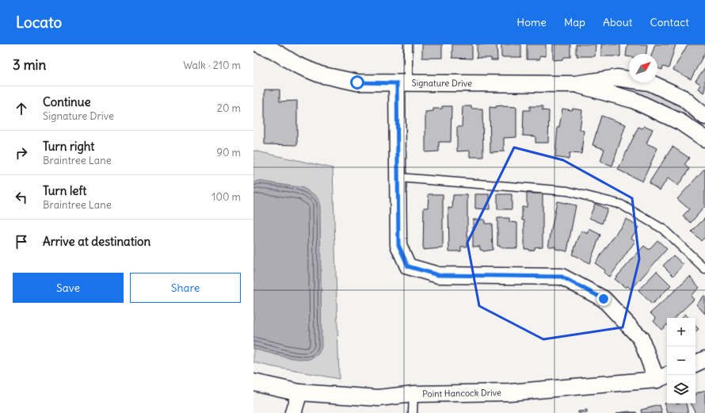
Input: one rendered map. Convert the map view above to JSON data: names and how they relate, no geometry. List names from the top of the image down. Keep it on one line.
{"streets":{"street":["Signature Drive","Point Hancock Drive"]},"north":"top right","page":{"header":"Locato","nav":["Home","Map","About","Contact"],"heading":["3 min","Walk · 210 m"],"list":[["Continue","Signature Drive","20 m"],["Turn right","Braintree Lane","90 m"],["Turn left","Braintree Lane","100 m"],"Arrive at destination"],"buttons":["Save","Share"],"map_buttons":["+","−"]}}
